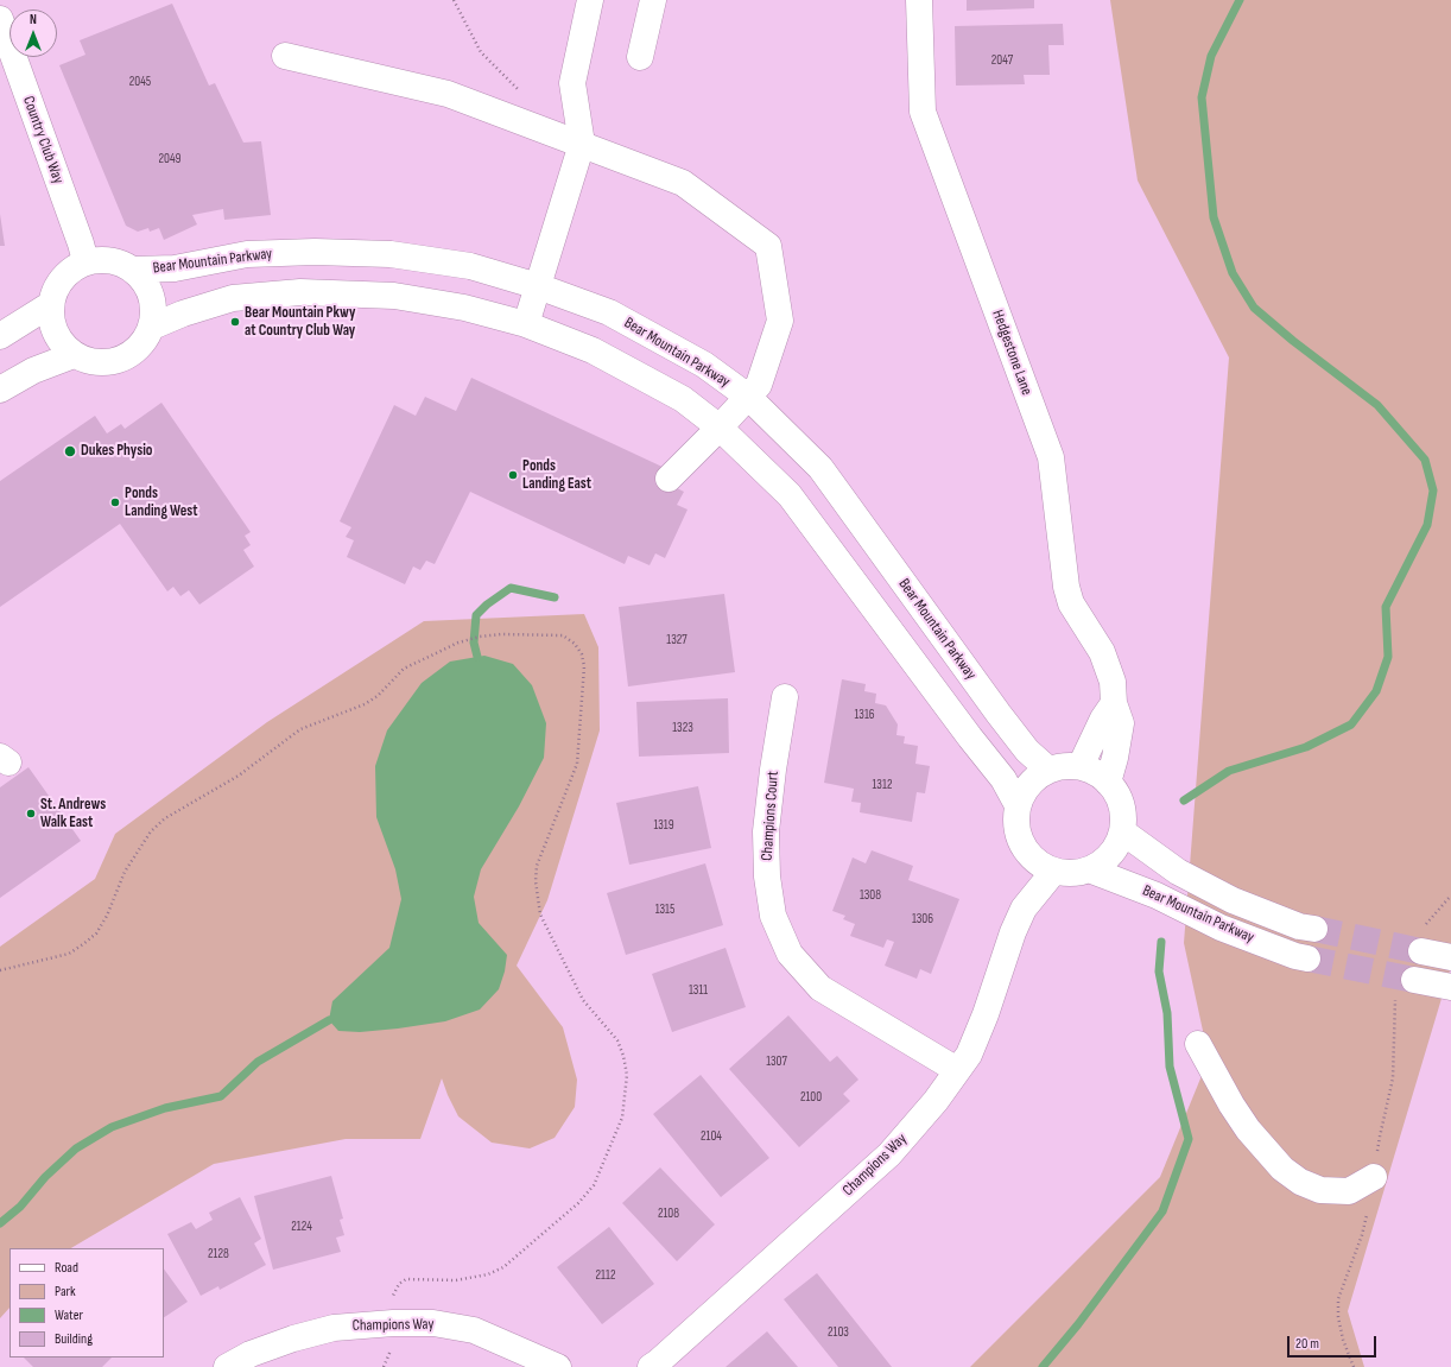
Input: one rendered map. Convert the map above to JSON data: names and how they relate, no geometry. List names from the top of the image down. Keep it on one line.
{"streets":{"street":["Country Club Way","Bear Mountain Parkway","Hedgestone Lane","Champions Court","Champions Way"]},"crossings":[["Country Club Way","Bear Mountain Parkway"],["Bear Mountain Parkway","Hedgestone Lane"],["Bear Mountain Parkway","Champions Way"],["Hedgestone Lane","Champions Way"],["Champions Court","Champions Way"]],"places":["Bear Mountain Pkwy at Country Club Way","Dukes Physio","Ponds Landing East","Ponds Landing West","St. Andrews Walk East"],"house_numbers":["2047","2045","2049","1327","1316","1323","1312","1319","1308","1315","1306","1311","1307","2100","2104","2108","2124","2128","2112","2103"],"legend":["Road","Park","Water","Building"],"scale_bar":"20 m","north":"top"}
